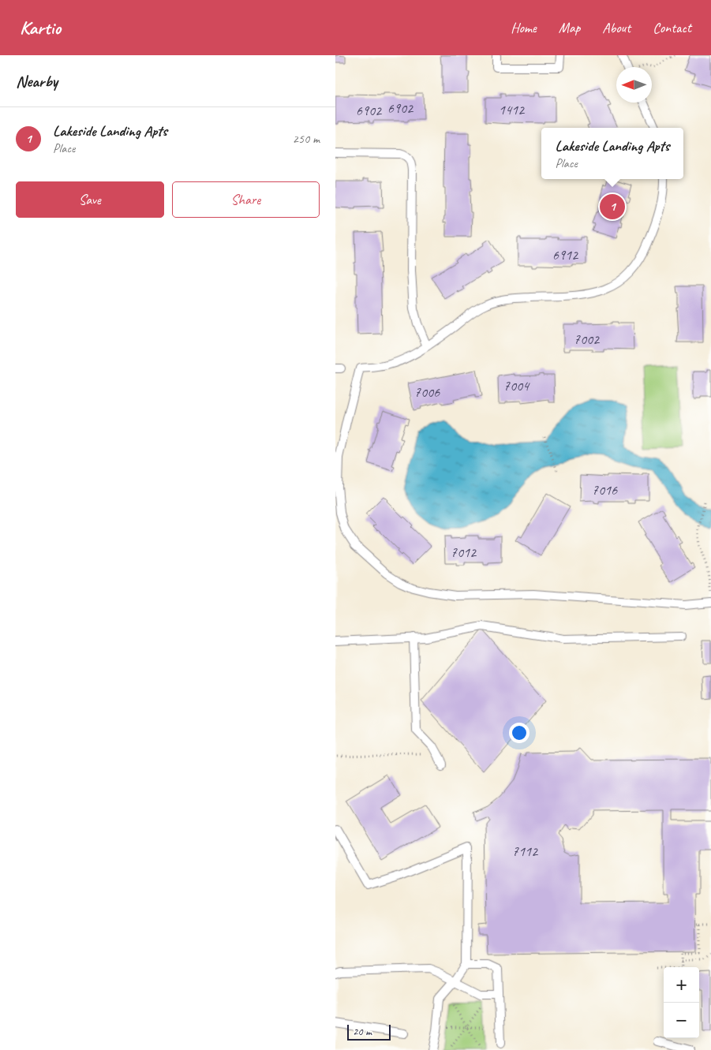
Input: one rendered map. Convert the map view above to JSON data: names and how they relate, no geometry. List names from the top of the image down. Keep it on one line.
{"house_numbers":["6902","1412","6902","6912","7002","7004","7006","7016","7012","7112"],"scale_bar":"20 m","north":"left","page":{"header":"Kartio","nav":["Home","Map","About","Contact"],"heading":"Nearby","list":[{"mark":"1","name":"Lakeside Landing Apts","note":"Place","value":"250 m"}],"popup":["Lakeside Landing Apts","Place"],"buttons":["Save","Share"],"pins":"1","map_buttons":["+","−"],"scale":"20 m"}}
